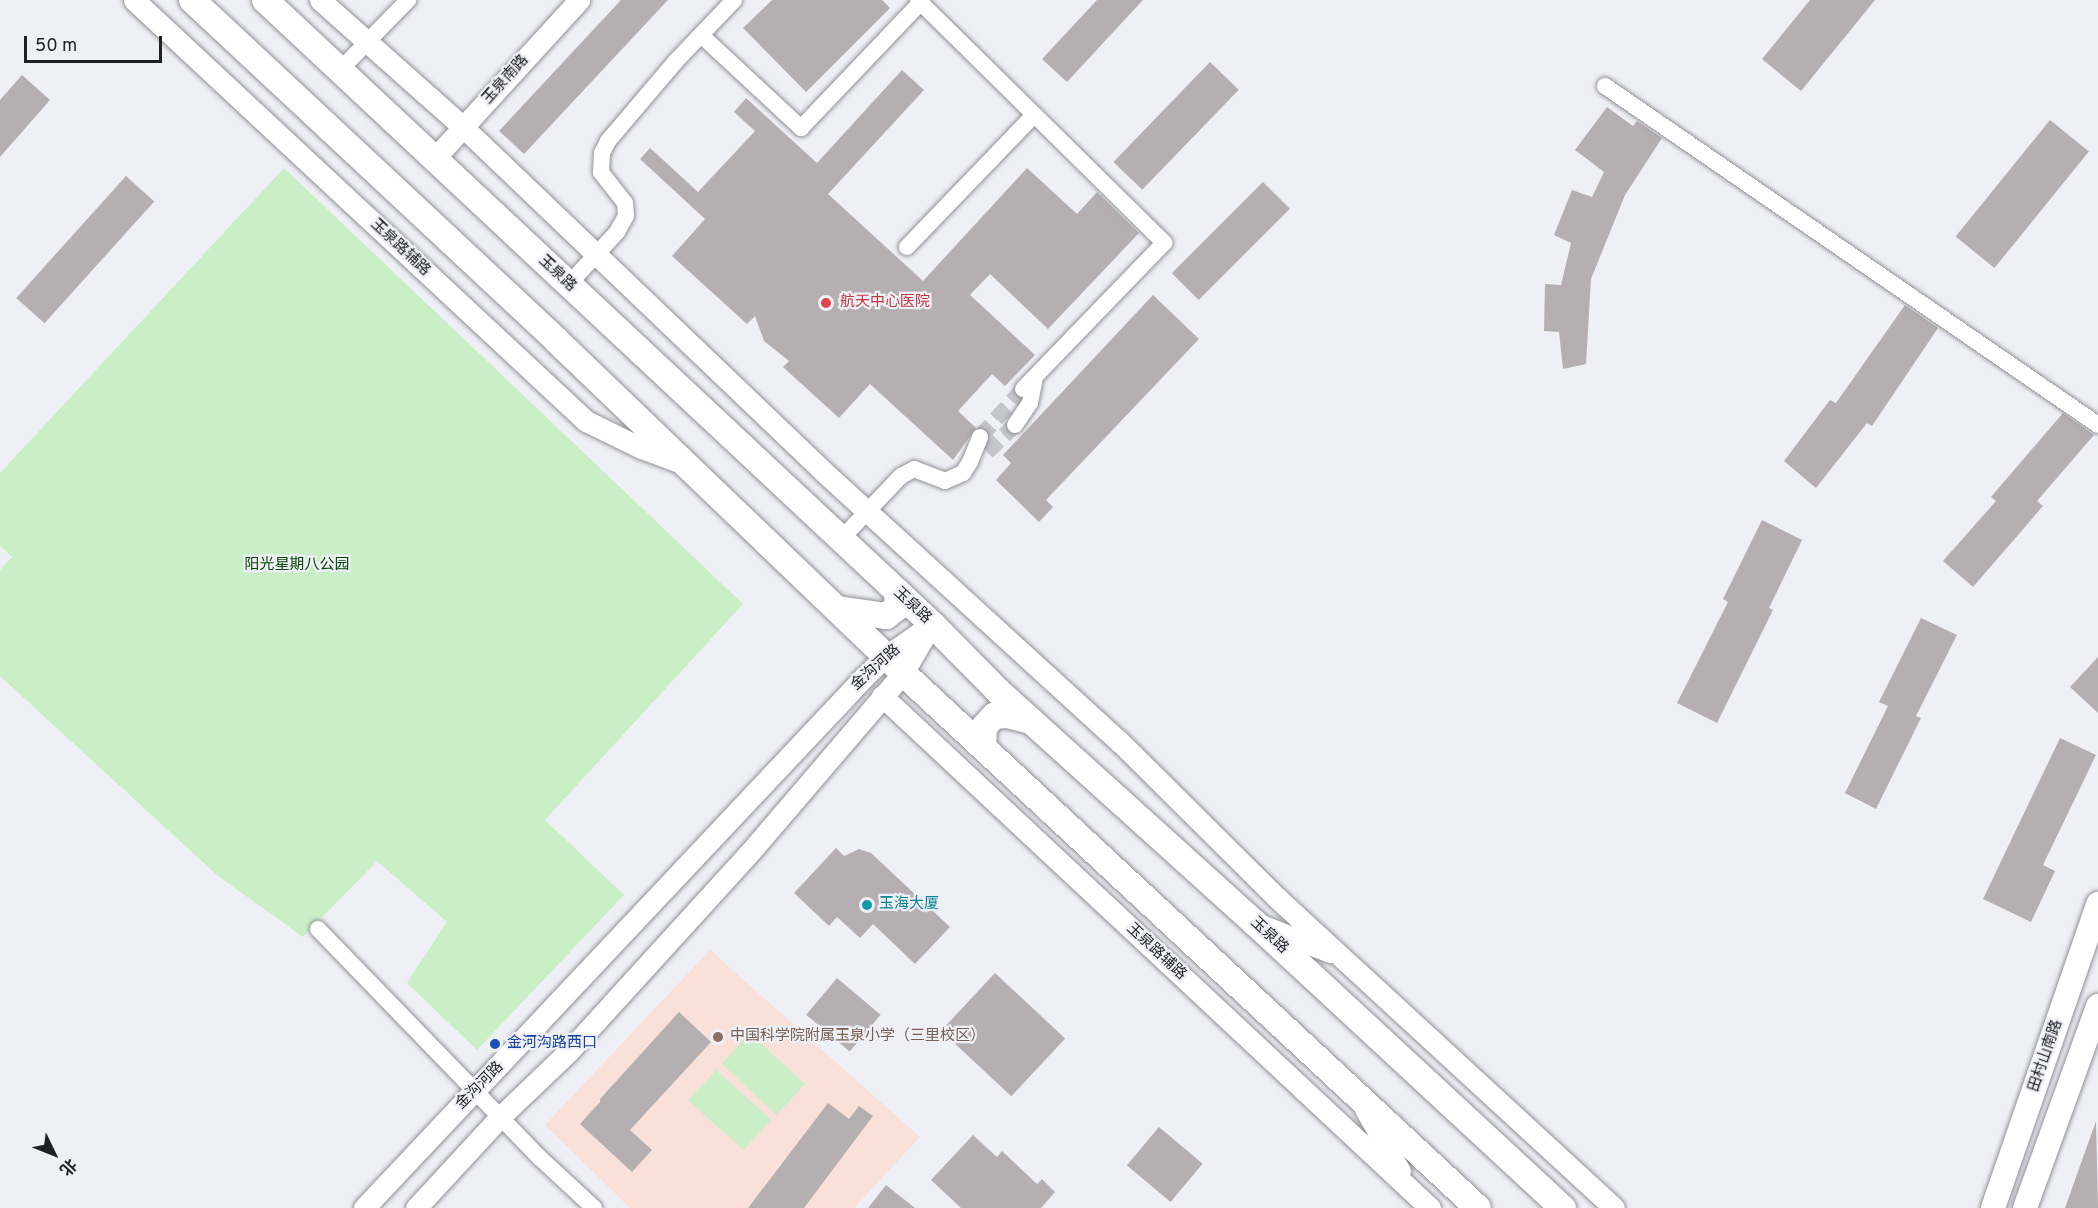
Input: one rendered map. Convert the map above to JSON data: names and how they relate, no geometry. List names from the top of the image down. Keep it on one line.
{"streets":{"main road":["玉泉路","田村山南路"],"street":["玉泉南路","玉泉路辅路","金沟河路"]},"crossings":[["玉泉南路","玉泉路"],["玉泉路辅路","金沟河路"],["玉泉路","金沟河路"]],"parks":["阳光星期八公园"],"places":["航天中心医院","玉海大厦","中国科学院附属玉泉小学（三里校区）","金河沟路西口"],"scale_bar":"50 m","north":"bottom right"}
